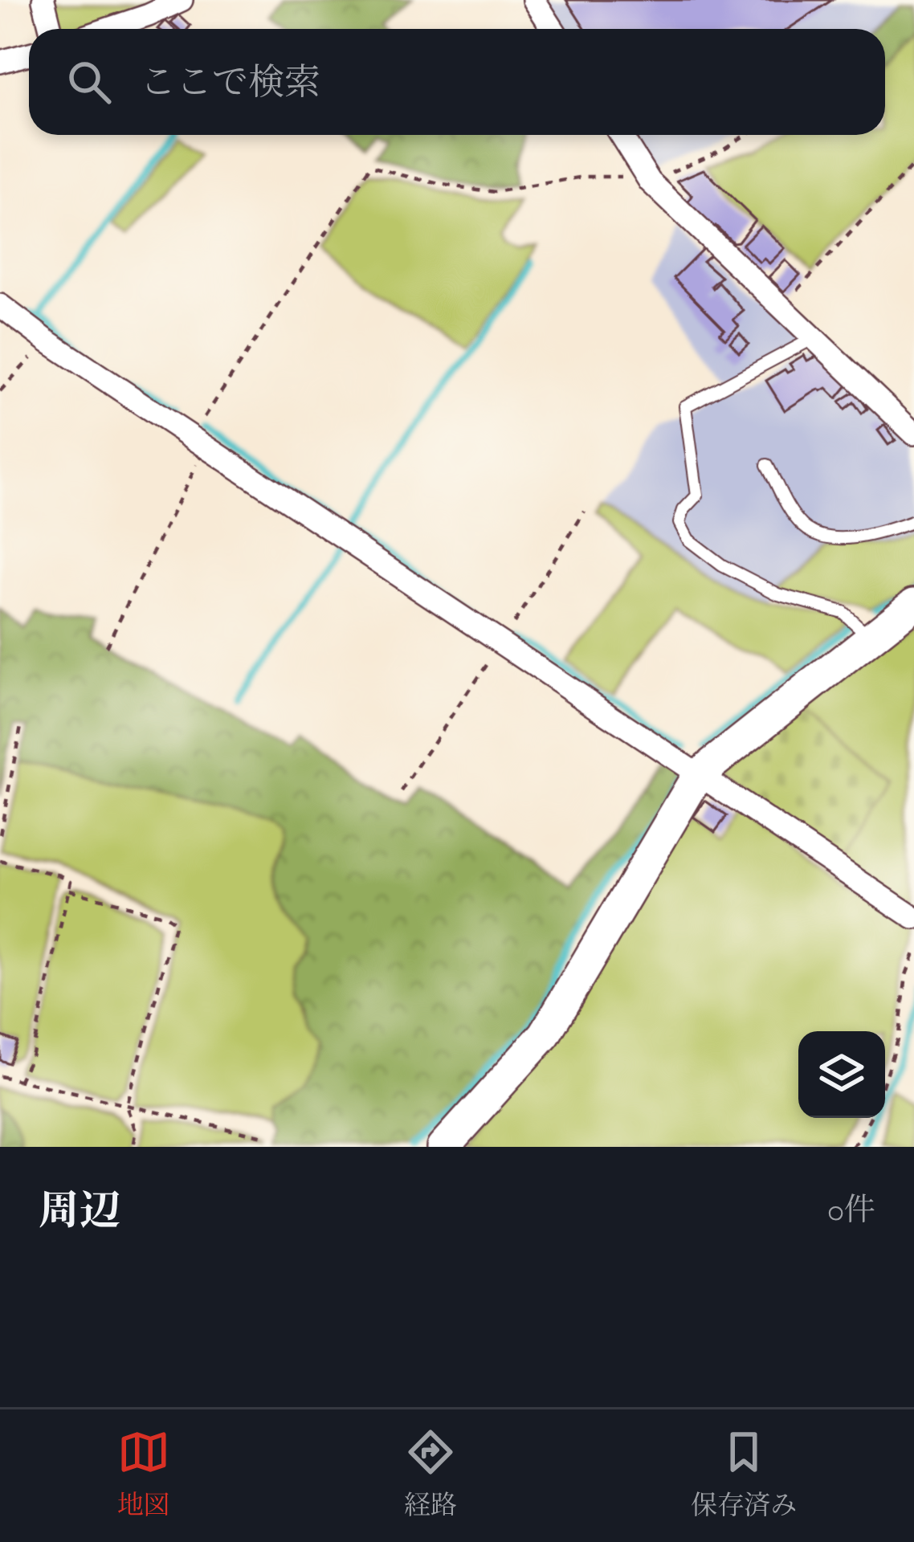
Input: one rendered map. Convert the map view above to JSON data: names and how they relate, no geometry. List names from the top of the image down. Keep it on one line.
{"page":{"search":"ここで検索","heading":["周辺","0件"],"nav":["地図","経路","保存済み"]}}
